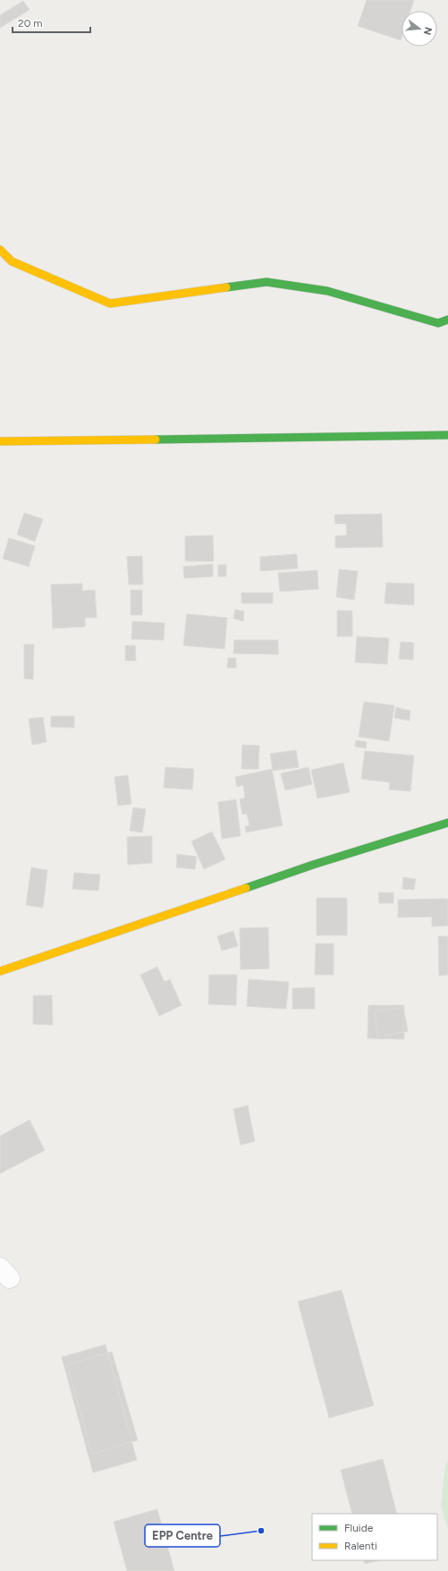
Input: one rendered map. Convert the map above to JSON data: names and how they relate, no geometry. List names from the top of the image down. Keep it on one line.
{"places":["EPP Centre"],"legend":["Fluide","Ralenti"],"scale_bar":"20 m","north":"right"}
